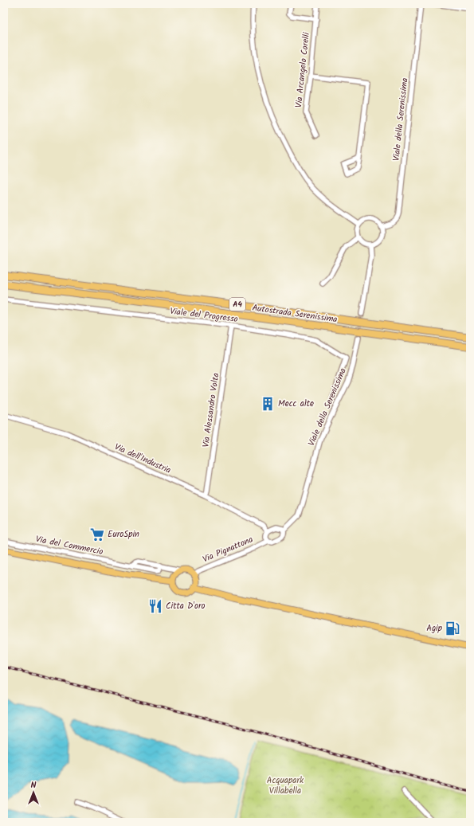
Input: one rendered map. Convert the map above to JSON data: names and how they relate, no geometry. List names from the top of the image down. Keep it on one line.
{"streets":{"highway":["A4","Autostrada Serenissima"],"street":["Via Arcangelo Corelli","Viale della Serenissima","Viale del Progresso","Via Alessandro Volta","Via dell'Industria","Via del Commercio","Via Pignattona"]},"crossings":[["Viale della Serenissima","Via dell'Industria"],["Viale della Serenissima","Via Pignattona"],["Viale del Progresso","Via Alessandro Volta"],["Via Alessandro Volta","Via dell'Industria"],["Via dell'Industria","Via Pignattona"],["Via del Commercio","Via Pignattona"]],"parks":["Acquapark Villabella"],"places":{"building":["Mecc alte"],"supermarket":["EuroSpin"],"restaurant":["Citta D'oro"],"fuel station":["Agip"]},"north":"top"}
